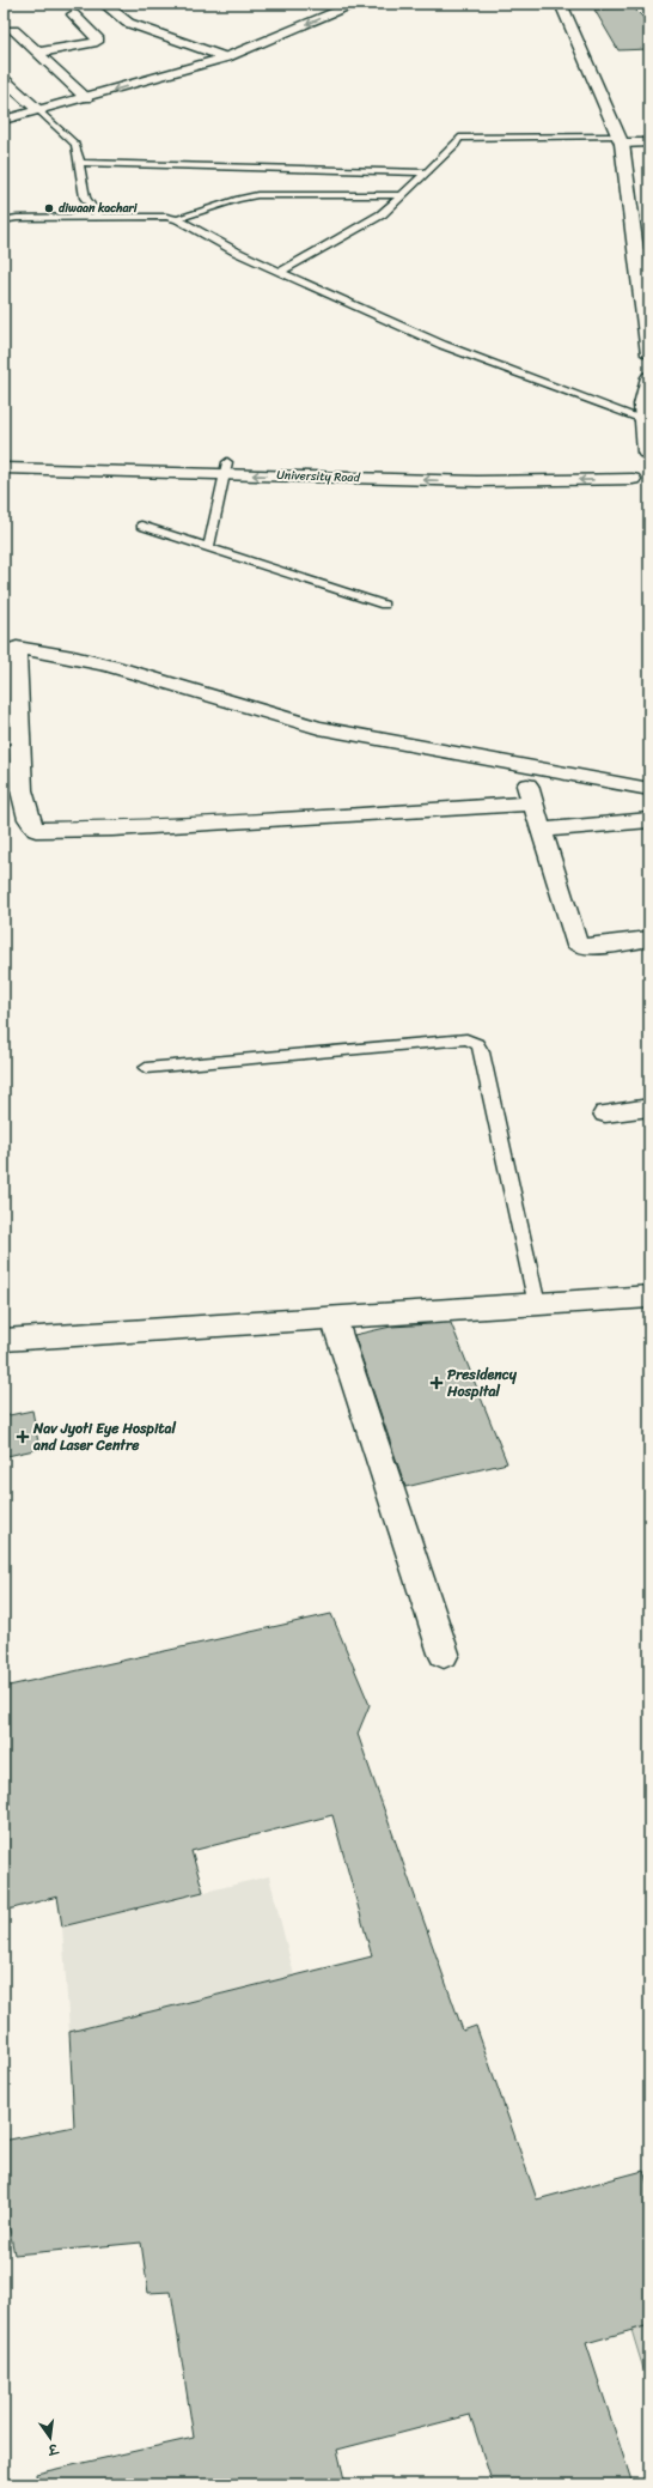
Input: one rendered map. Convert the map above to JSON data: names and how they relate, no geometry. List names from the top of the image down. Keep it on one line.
{"streets":{"street":["University Road"]},"places":{"other":["diwaan kachari"],"health":["Presidency Hospital","Nav Jyoti Eye Hospital and Laser Centre"]},"north":"bottom"}
